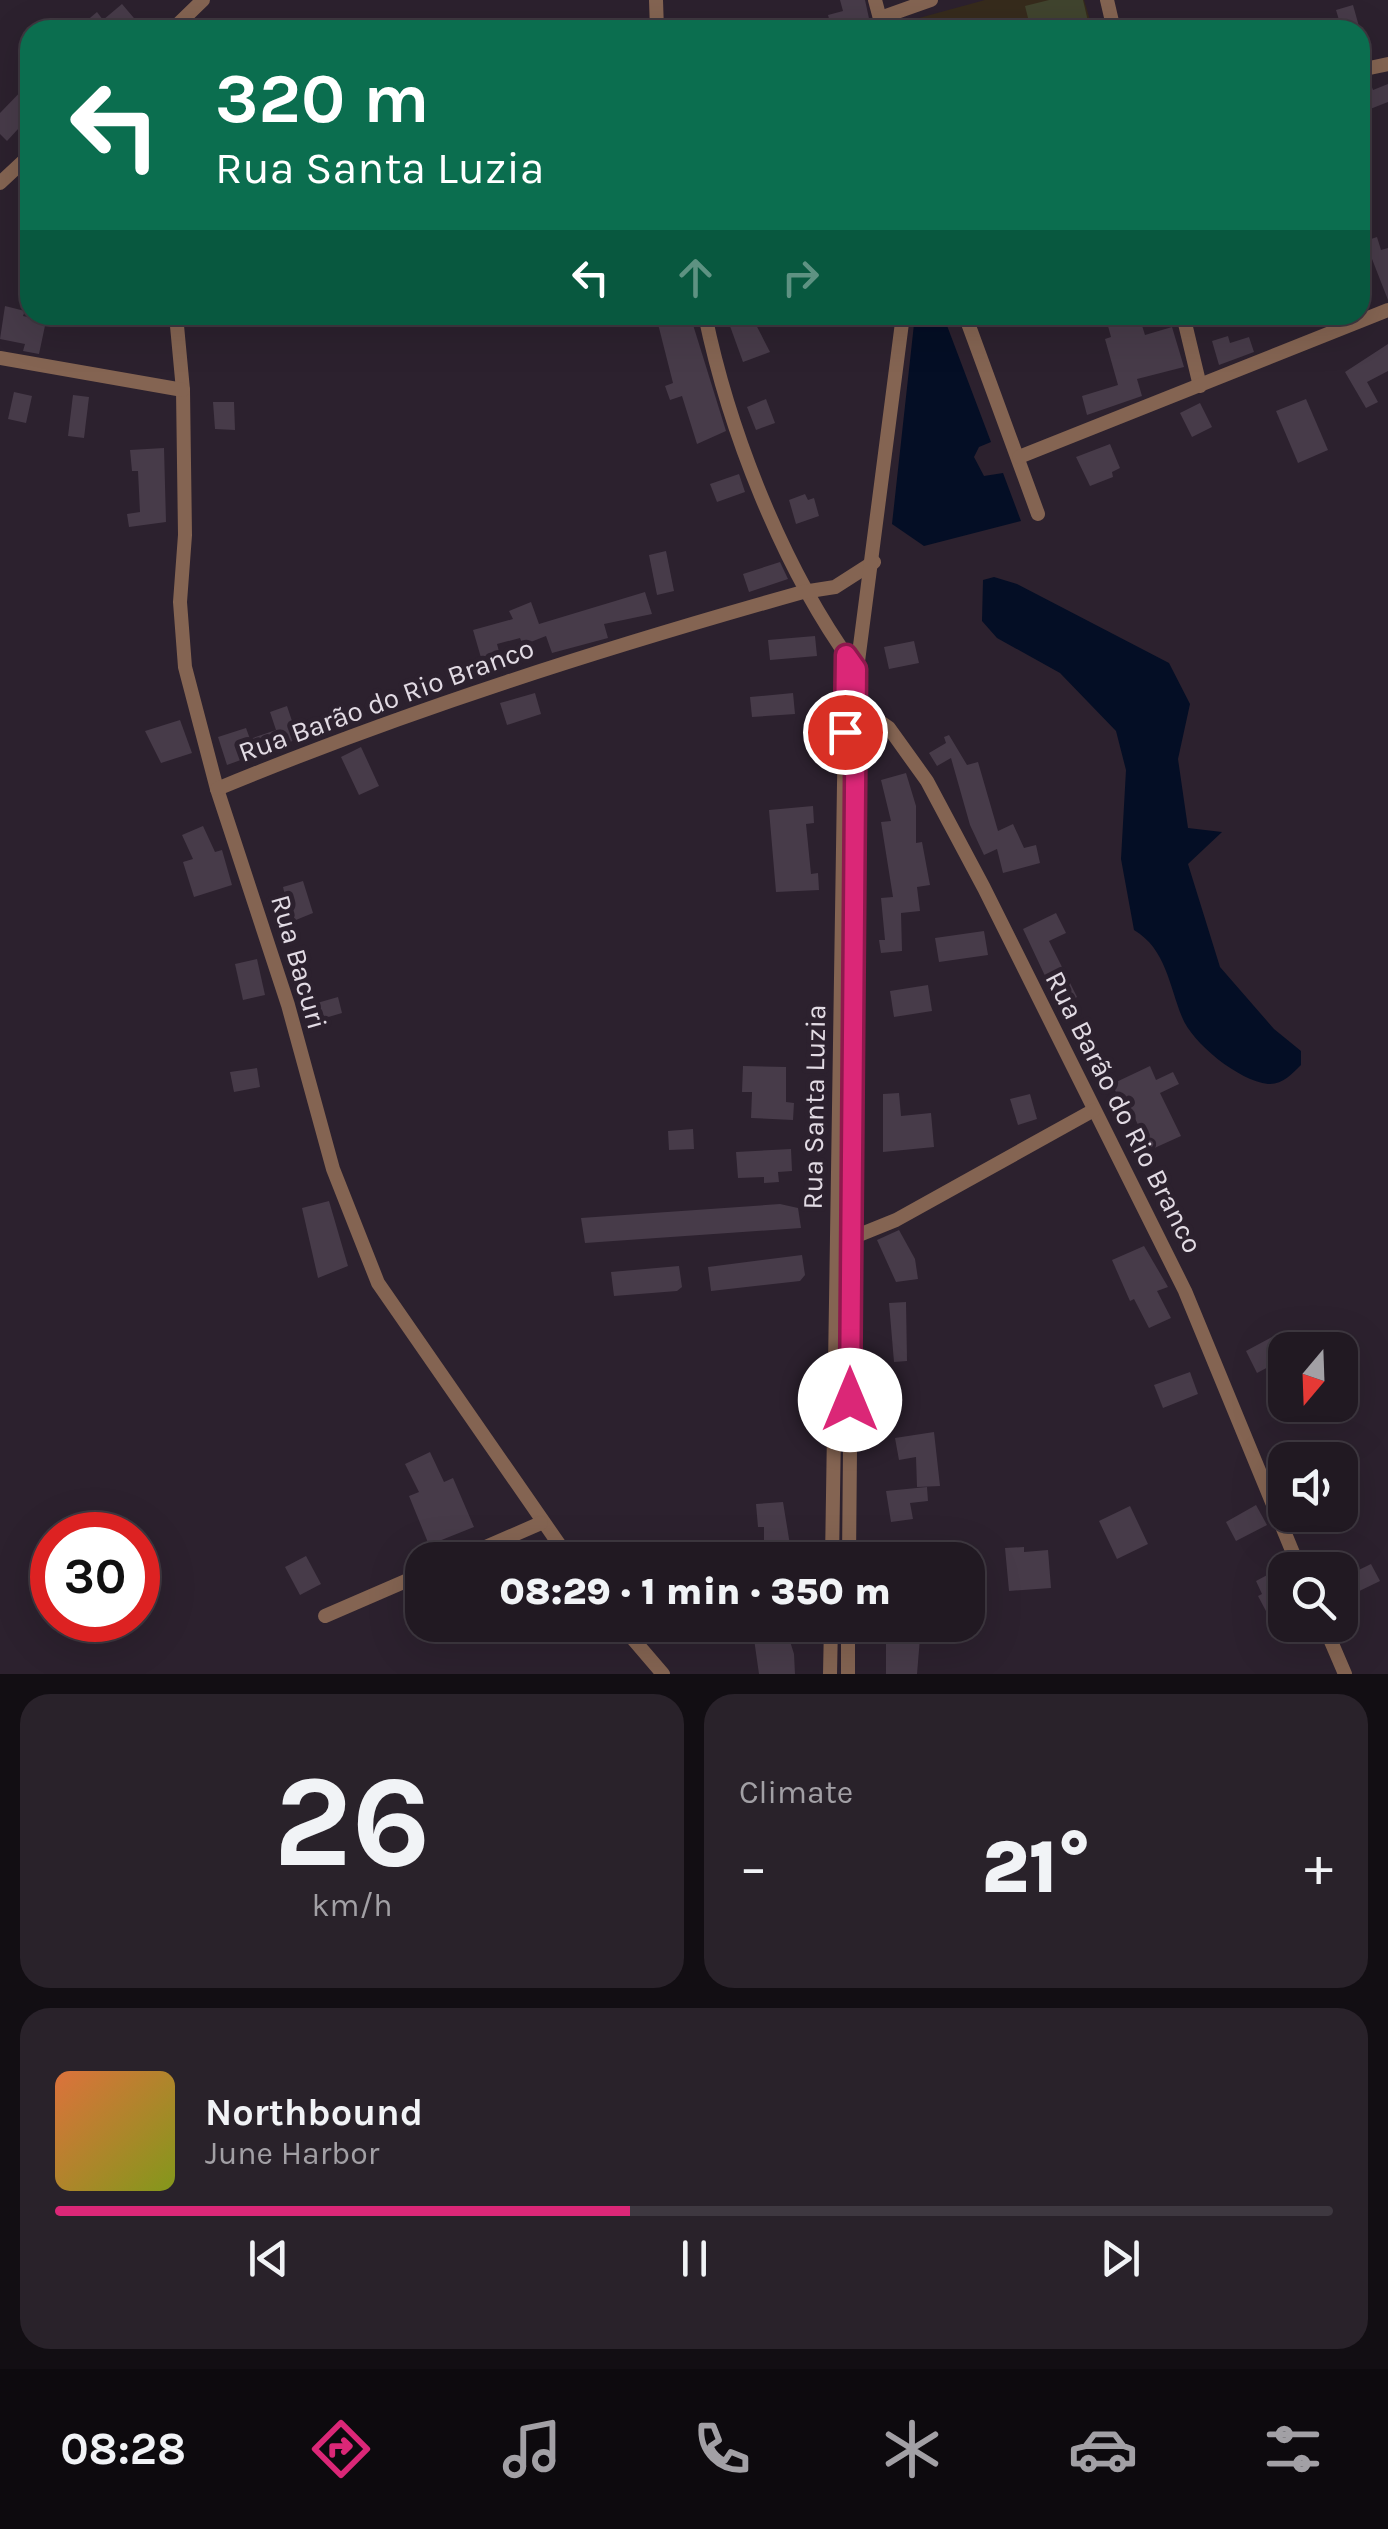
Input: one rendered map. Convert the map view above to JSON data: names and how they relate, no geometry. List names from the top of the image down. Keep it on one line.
{"streets":{"street":["Rua Barão do Rio Branco","Rua Bacuri","Rua Santa Luzia"]},"crossings":[["Rua Barão do Rio Branco","Rua Bacuri"],["Rua Barão do Rio Branco","Rua Santa Luzia"]],"north":"bottom","page":{"turn":["320 m","Rua Santa Luzia"],"limit":"30","trip":"08:29 · 1 min · 350 m","tile":[["26","km/h"],"Climate"],"heat":["−","21°","+"],"song":["Northbound","June Harbor"],"tabs":"08:28"}}
